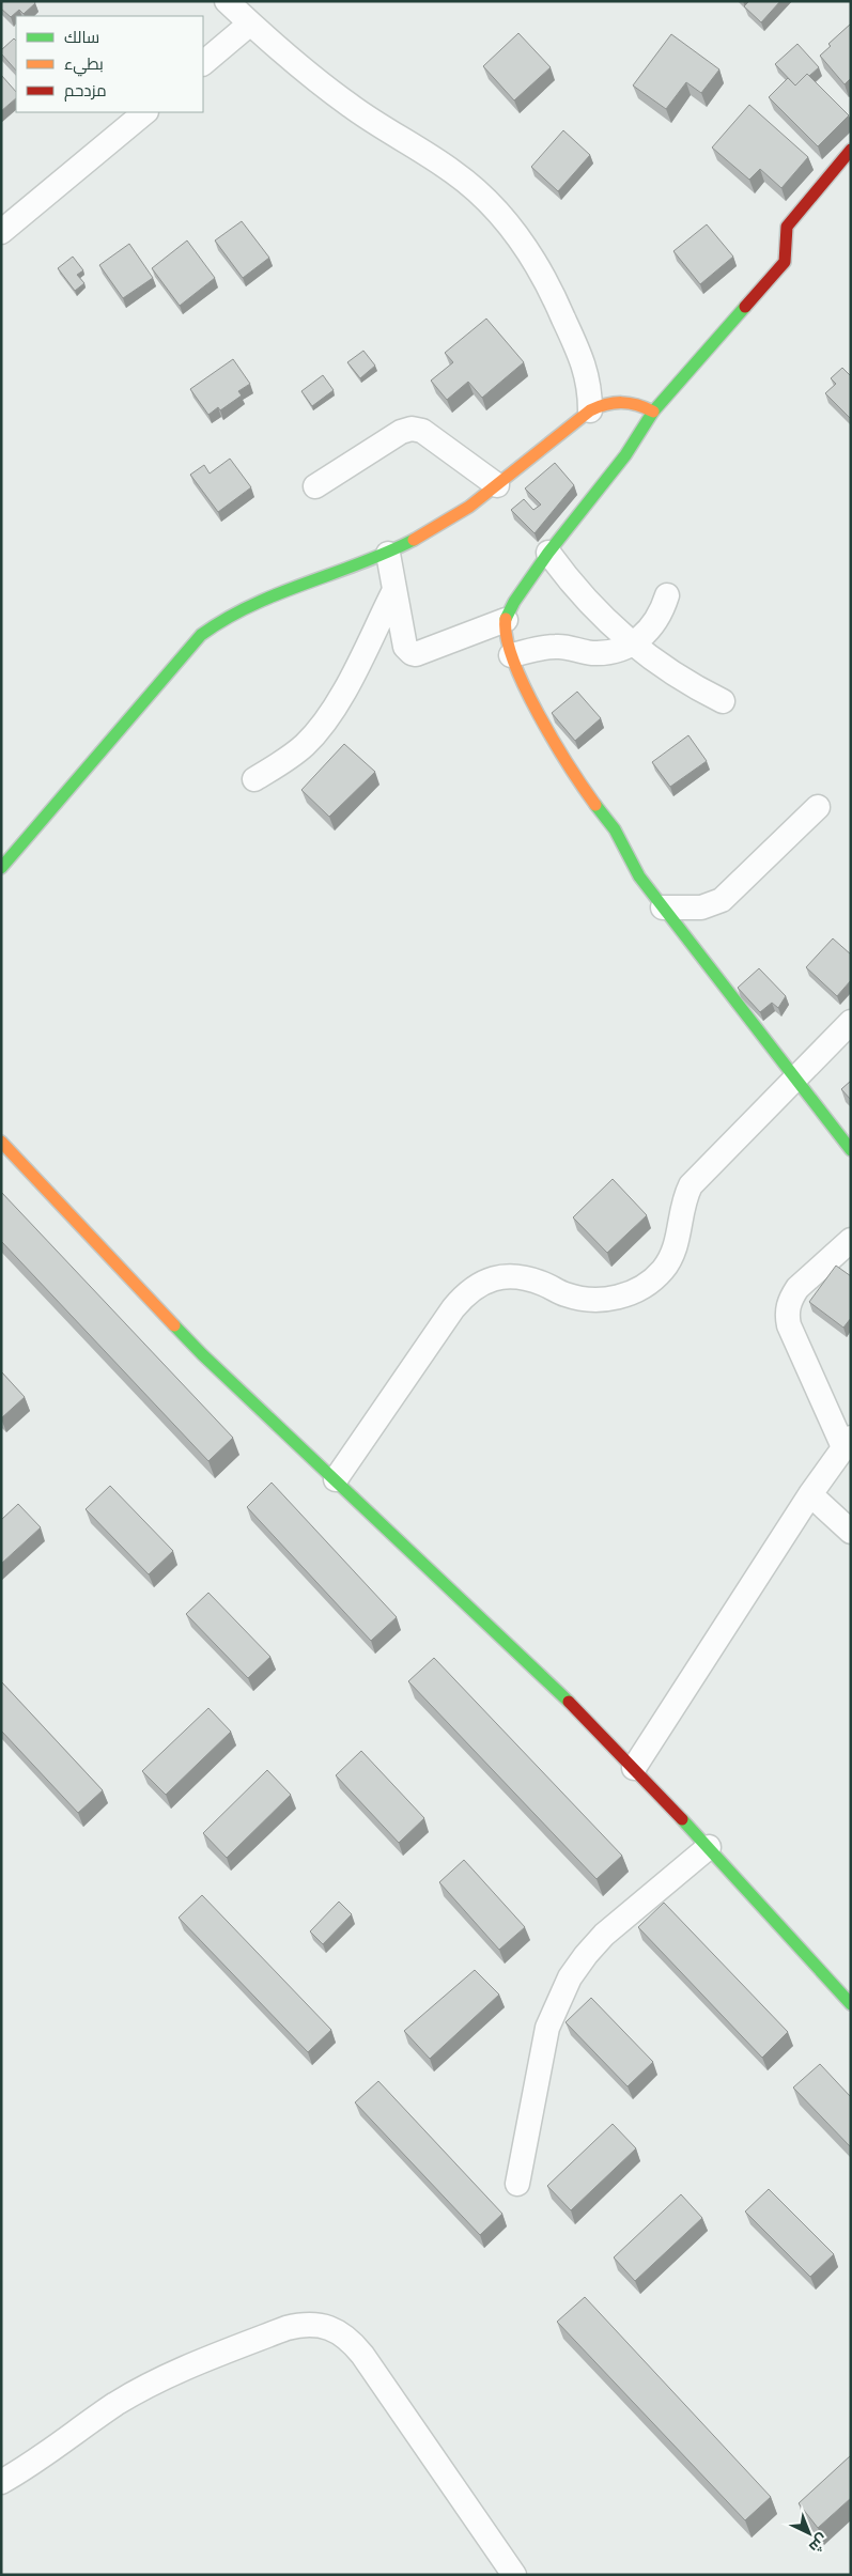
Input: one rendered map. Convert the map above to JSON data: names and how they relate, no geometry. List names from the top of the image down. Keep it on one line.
{"legend":["سالك","بطيء","مزدحم"],"north":"bottom right"}
